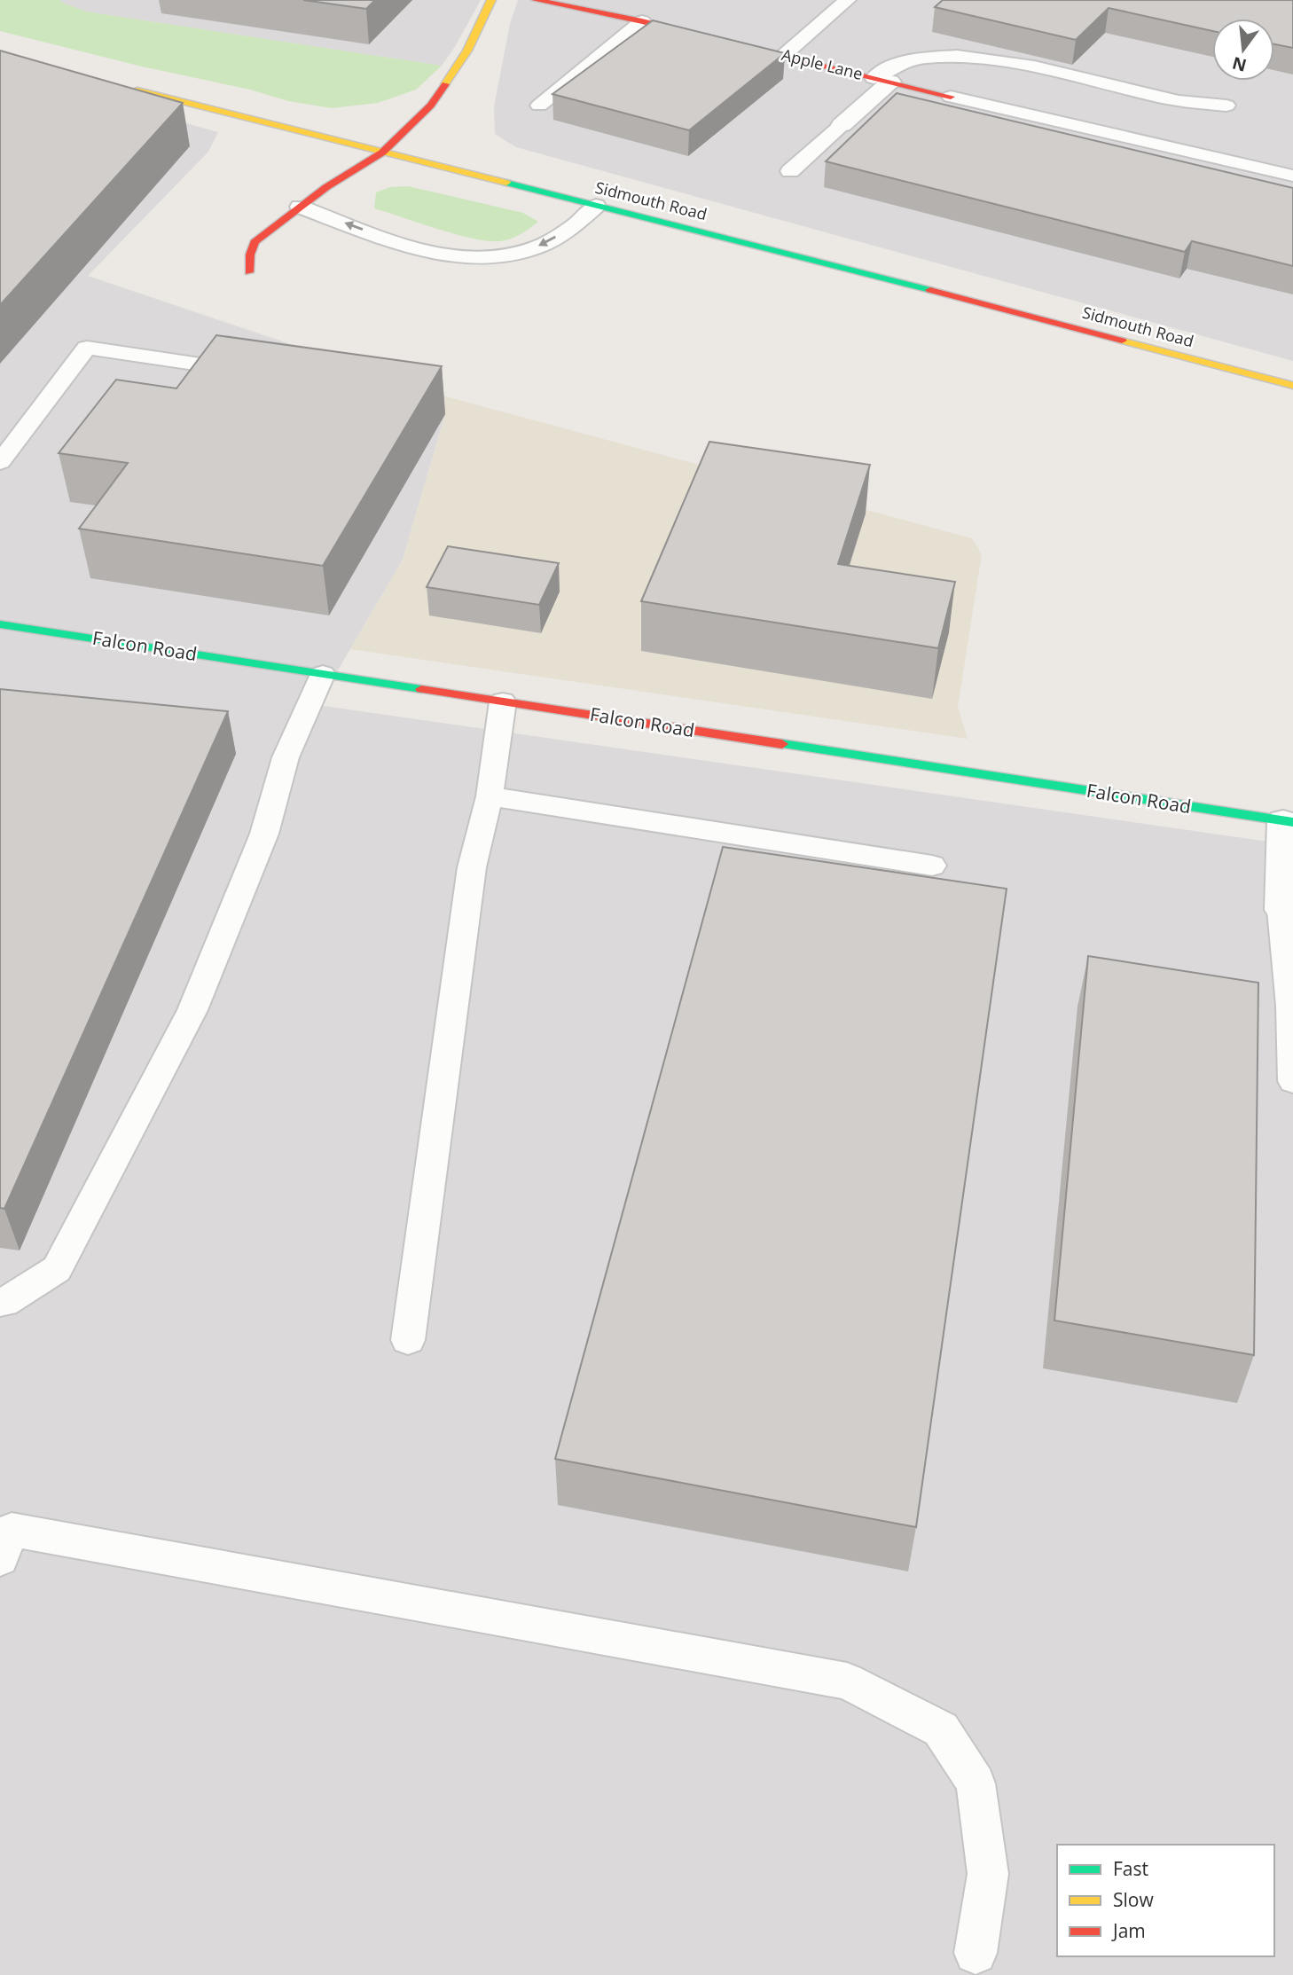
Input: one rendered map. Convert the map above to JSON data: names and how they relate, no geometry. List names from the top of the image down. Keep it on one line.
{"streets":{"street":["Apple Lane","Sidmouth Road","Falcon Road"]},"legend":["Fast","Slow","Jam"],"north":"bottom"}
